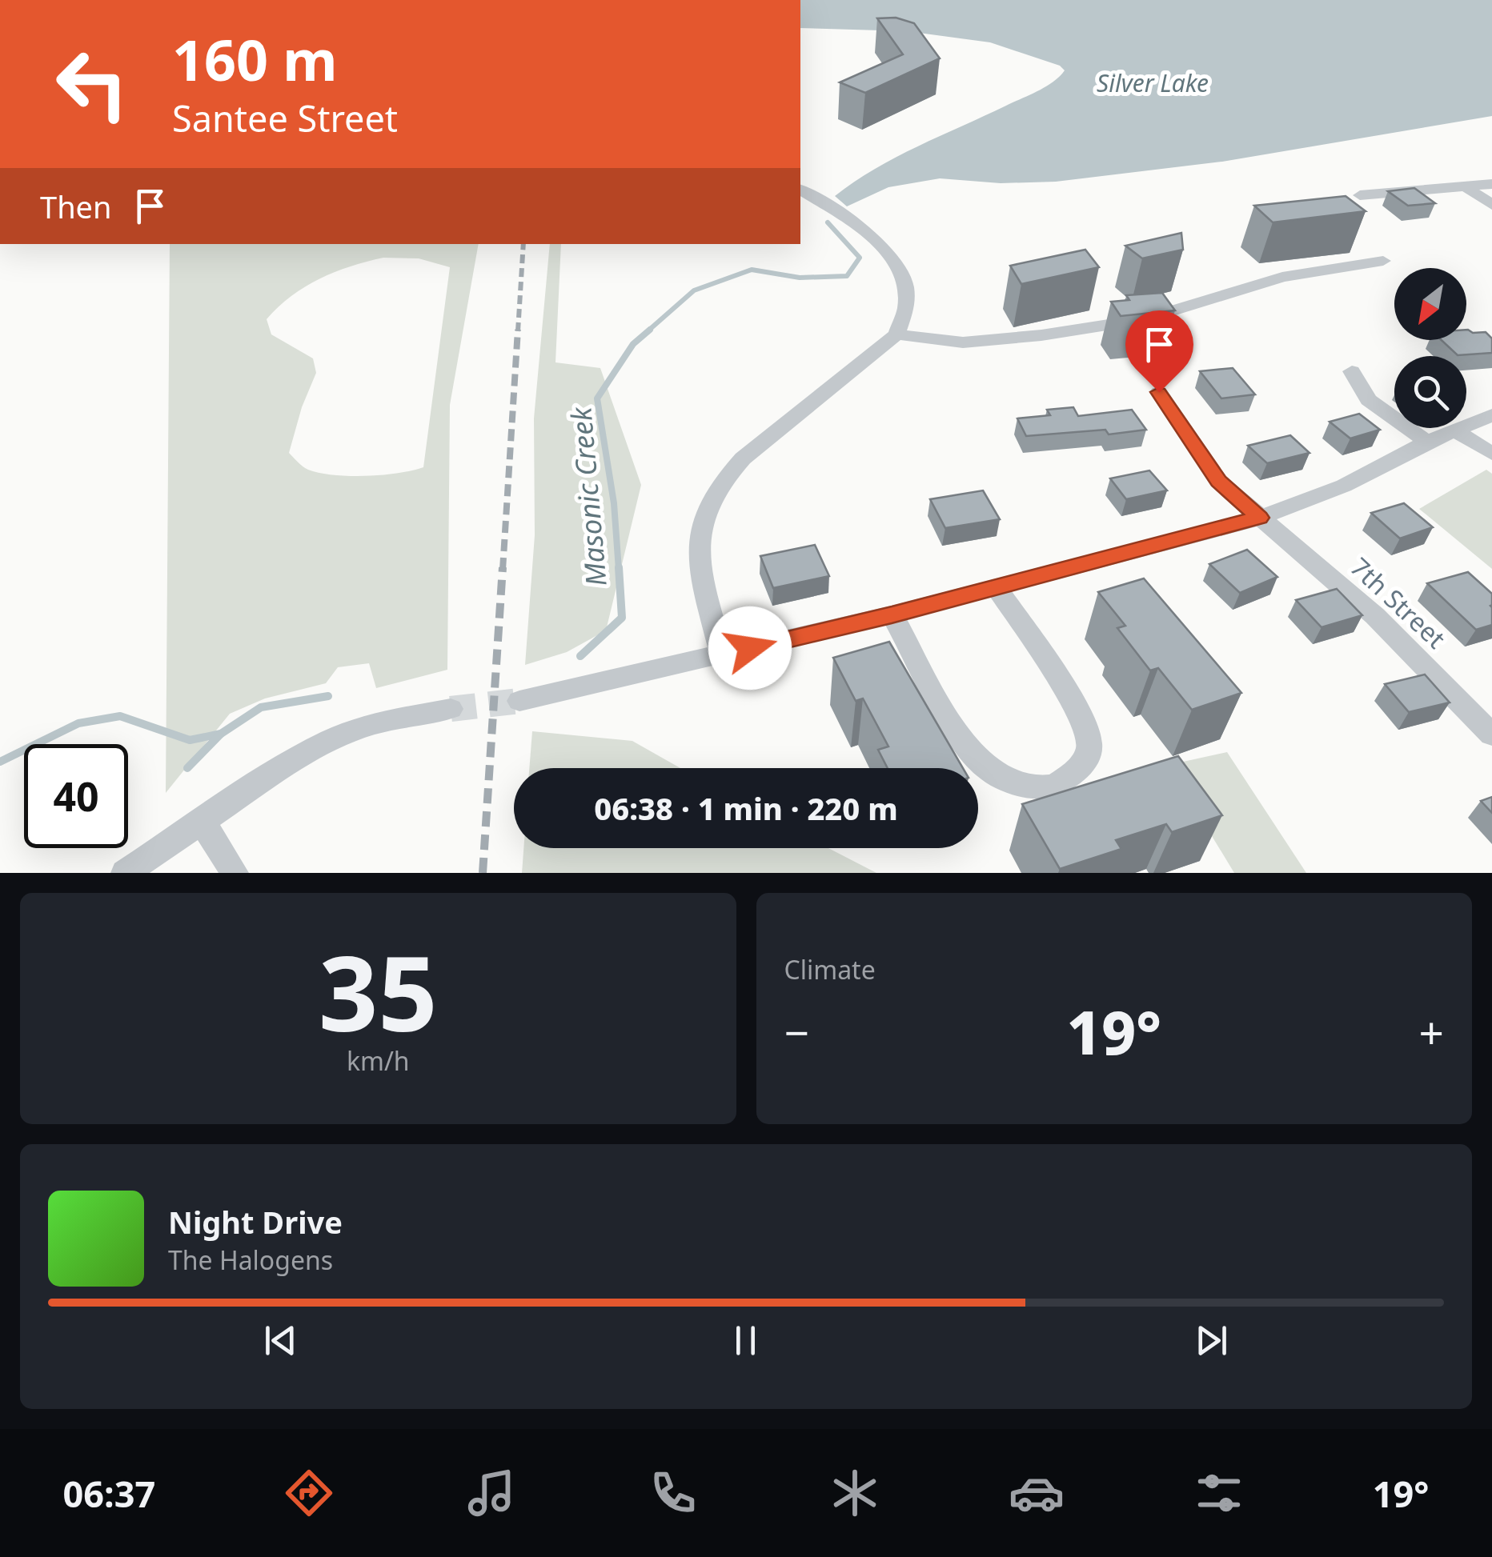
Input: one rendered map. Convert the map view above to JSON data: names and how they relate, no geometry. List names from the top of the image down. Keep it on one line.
{"streets":{"street":["7th Street"]},"water":["Silver Lake","Masonic Creek"],"north":"bottom left","page":{"turn":["160 m","Santee Street"],"then":"Then","limit":"40","trip":"06:38 · 1 min · 220 m","tile":[["35","km/h"],"Climate"],"heat":["−","19°","+"],"song":["Night Drive","The Halogens"],"tabs":["06:37","19°"]}}
